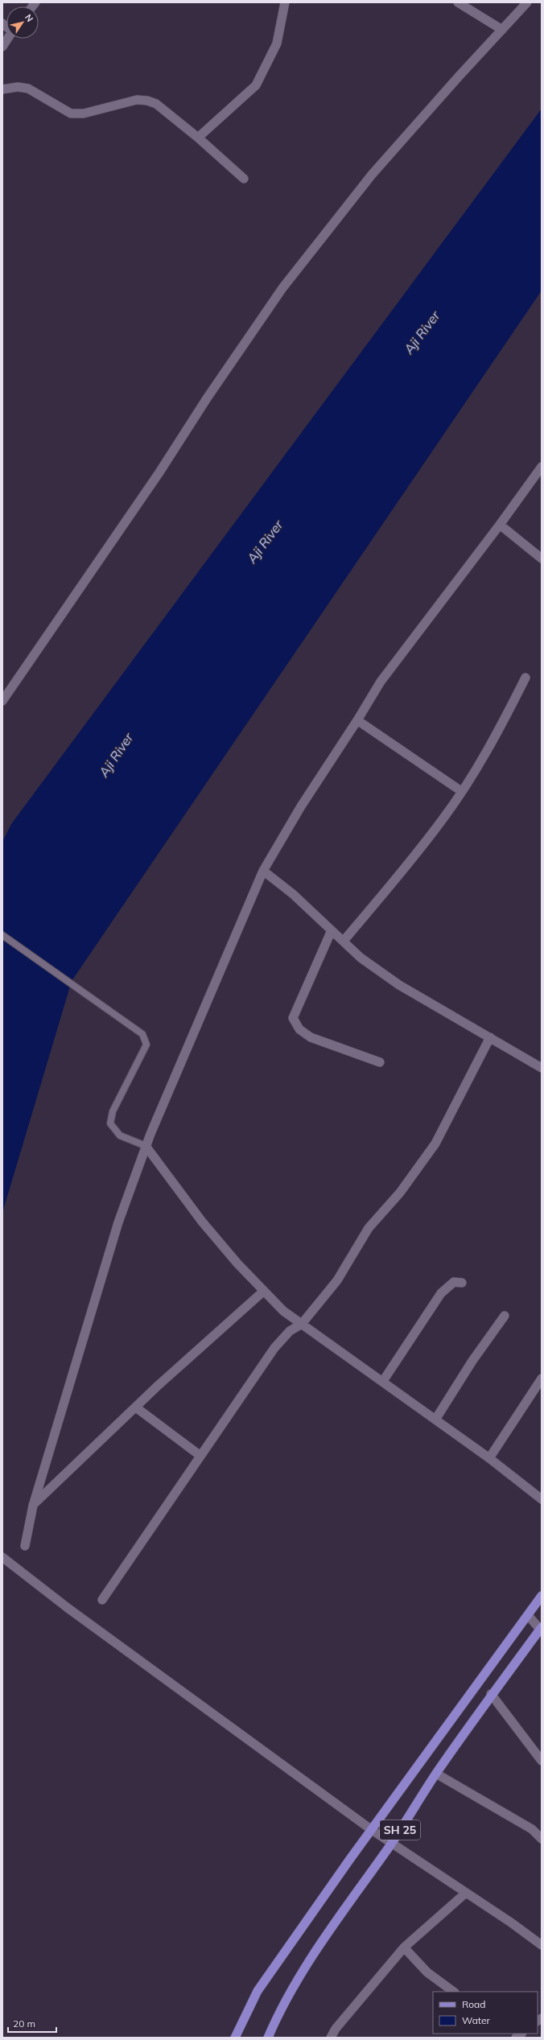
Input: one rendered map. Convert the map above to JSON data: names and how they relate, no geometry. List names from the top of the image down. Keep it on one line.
{"streets":{"main road":["SH 25"]},"water":["Aji River"],"legend":["Road","Water"],"scale_bar":"20 m","north":"top right"}
